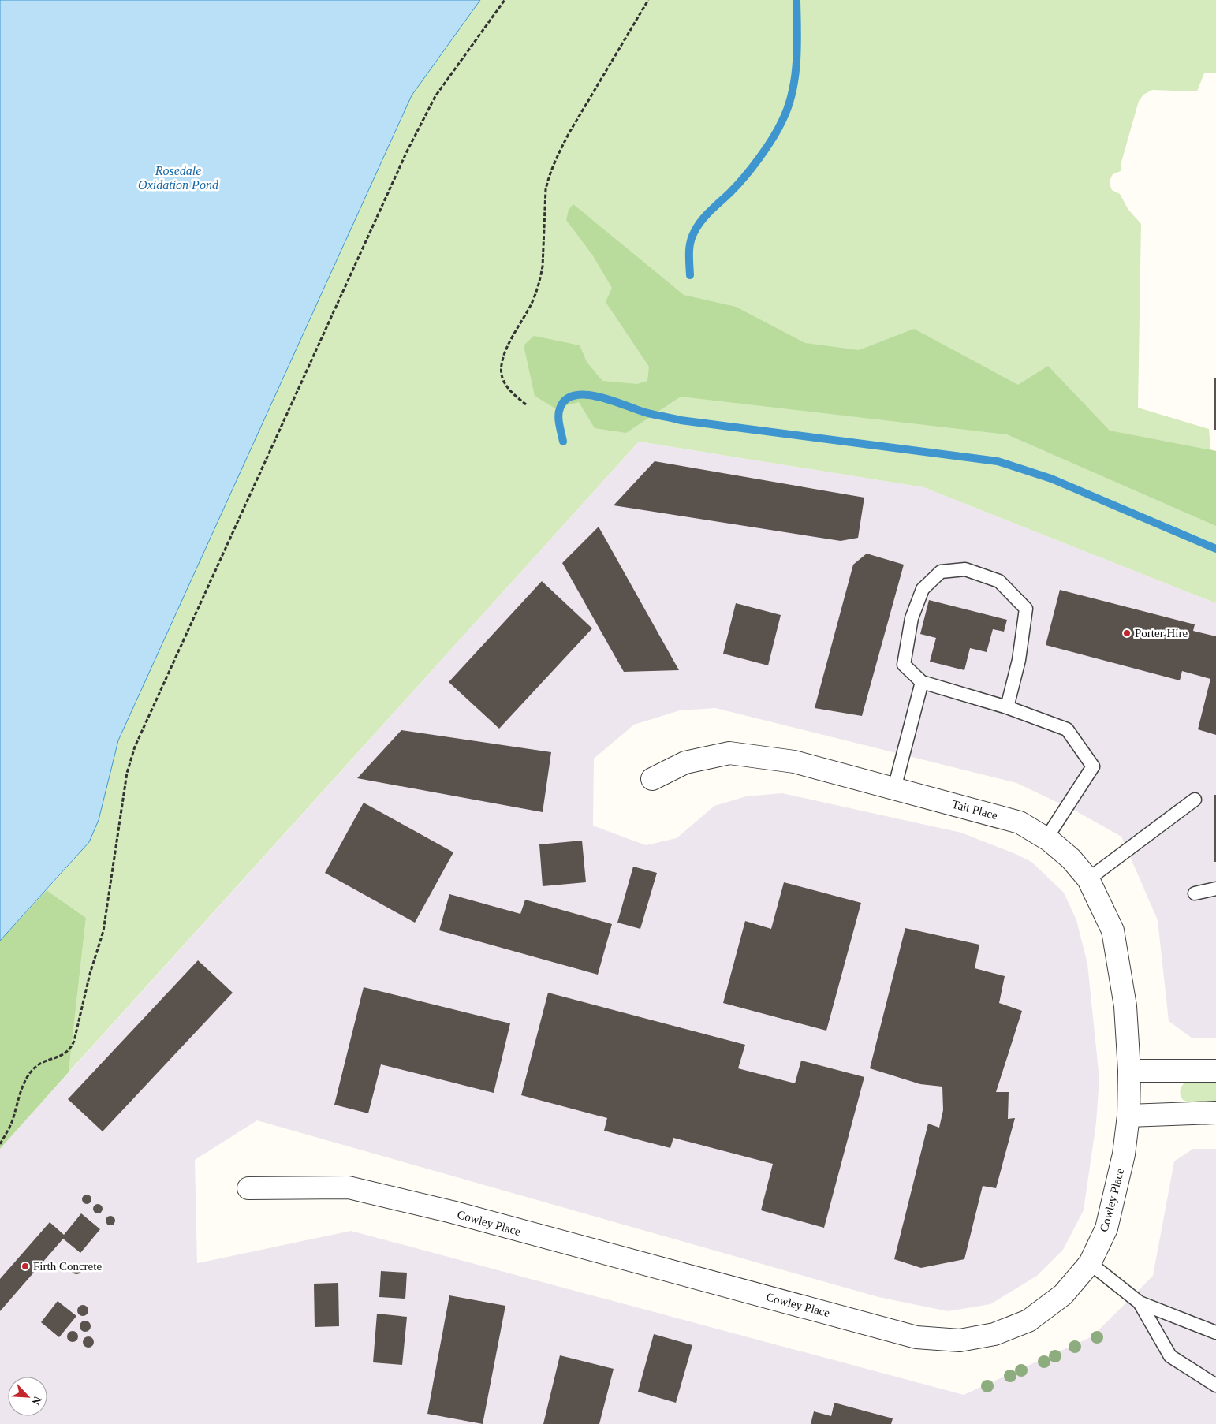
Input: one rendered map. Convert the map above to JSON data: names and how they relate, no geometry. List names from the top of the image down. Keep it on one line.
{"streets":{"street":["Tait Place","Cowley Place"]},"crossings":[["Tait Place","Cowley Place"]],"water":["Rosedale Oxidation Pond"],"places":["Porter Hire","Firth Concrete"],"north":"bottom right"}
